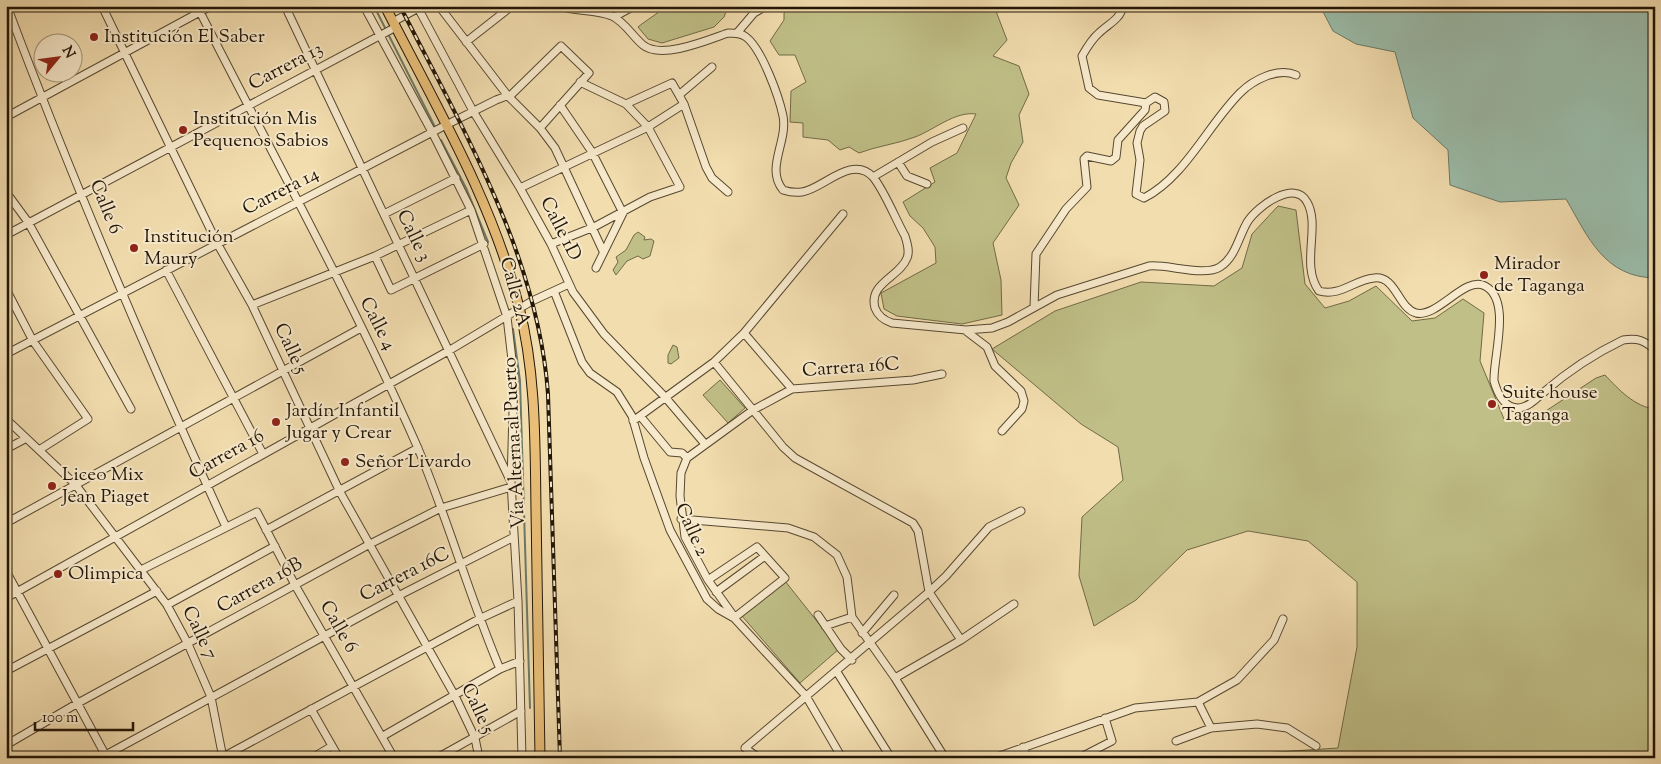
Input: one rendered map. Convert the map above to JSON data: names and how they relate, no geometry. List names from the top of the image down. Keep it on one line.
{"streets":{"main road":["Vía Alterna al Puerto"],"street":["Carrera 13","Carrera 14","Calle 6","Calle 1D","Calle 3","Calle 2A","Calle 4","Calle 5","Carrera 16C","Carrera 16","Calle 2","Carrera 16B","Calle 7"]},"crossings":[["Carrera 13","Calle 6"],["Carrera 13","Calle 1D"],["Carrera 13","Calle 3"],["Carrera 13","Calle 2A"],["Carrera 13","Calle 4"],["Carrera 13","Calle 5"],["Carrera 13","Vía Alterna al Puerto"],["Carrera 14","Calle 6"],["Carrera 14","Calle 1D"],["Carrera 14","Calle 3"],["Carrera 14","Calle 2A"],["Carrera 14","Calle 4"],["Carrera 14","Calle 5"],["Carrera 14","Vía Alterna al Puerto"],["Calle 6","Carrera 16C"],["Calle 6","Carrera 16"],["Calle 6","Carrera 16B"],["Calle 1D","Carrera 16C"],["Calle 1D","Carrera 16"],["Calle 3","Calle 2A"],["Calle 3","Carrera 16"],["Calle 3","Carrera 16B"],["Calle 2A","Carrera 16C"],["Calle 2A","Vía Alterna al Puerto"],["Calle 2A","Carrera 16"],["Calle 2A","Carrera 16B"],["Calle 4","Carrera 16C"],["Calle 4","Carrera 16"],["Calle 4","Carrera 16B"],["Calle 5","Carrera 16C"],["Calle 5","Carrera 16"],["Calle 5","Carrera 16B"],["Carrera 16C","Calle 7"],["Vía Alterna al Puerto","Carrera 16"],["Carrera 16","Calle 2"],["Carrera 16","Calle 7"],["Carrera 16B","Calle 7"]],"places":["Institución El Saber","Institución Mis Pequenos Sabios","Institución Maury","Mirador de Taganga","Suite house Taganga","Jardín Infantil Jugar y Crear","Señor Livardo","Liceo Mix Jean Piaget","Olimpica"],"scale_bar":"100 m","north":"top right"}
